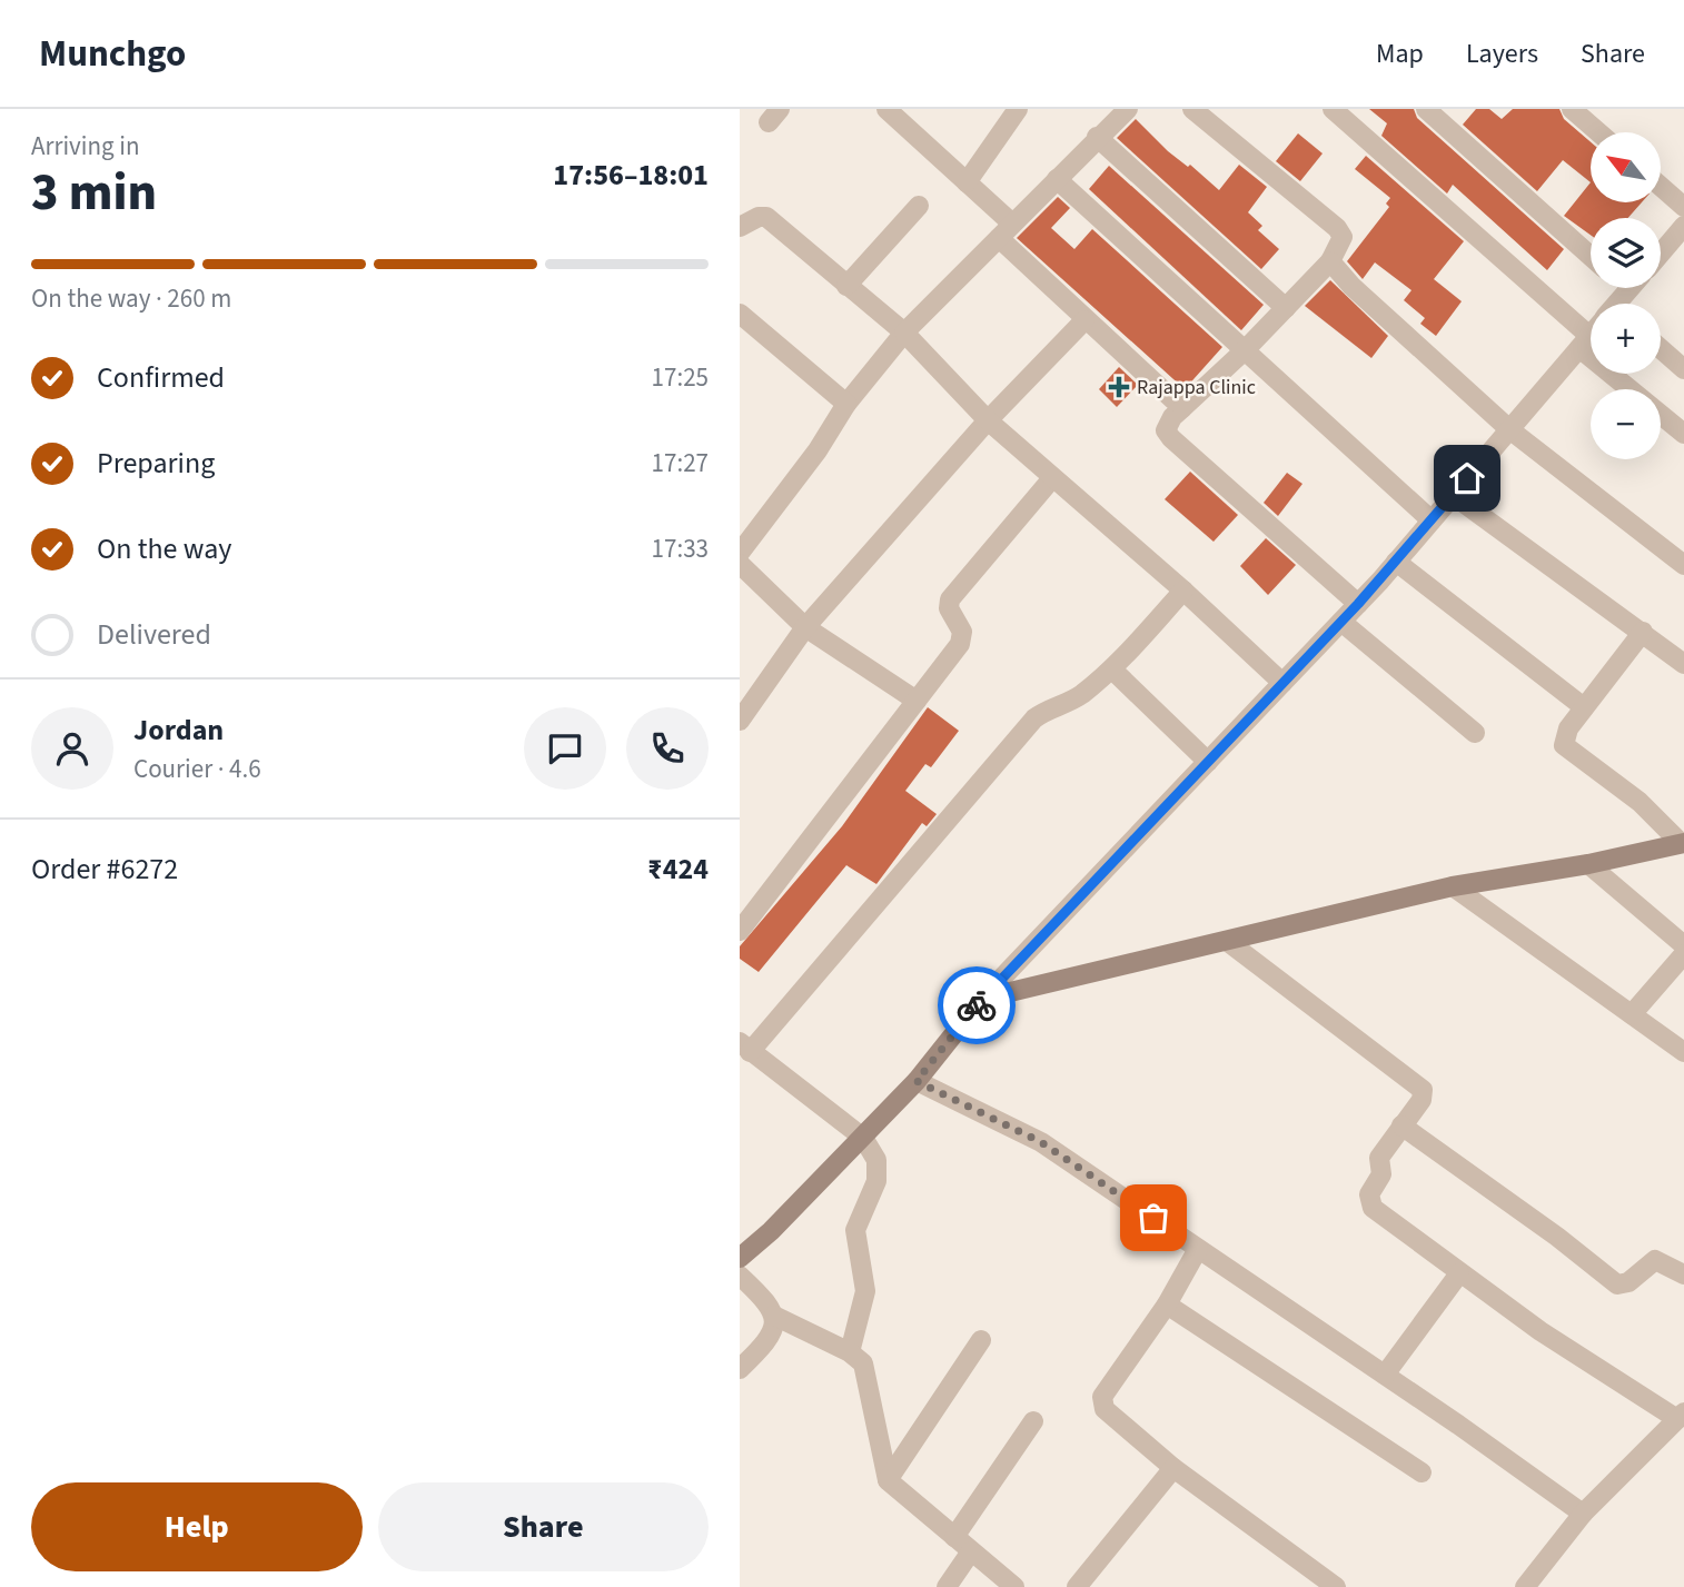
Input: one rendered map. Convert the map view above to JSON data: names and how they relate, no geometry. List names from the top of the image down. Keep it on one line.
{"places":{"health":["Rajappa Clinic"]},"north":"top left","page":{"header":"Munchgo","nav":["Map","Layers","Share"],"heading":["3 min","Arriving in","17:56–18:01"],"panel":["Jordan","Courier · 4.6","Order #6272","₹424"],"map_buttons":["+","−"],"bar":"On the way · 260 m","list":[["Confirmed","17:25"],["Preparing","17:27"],["On the way","17:33"],"Delivered"],"buttons":["Help","Share"]}}
